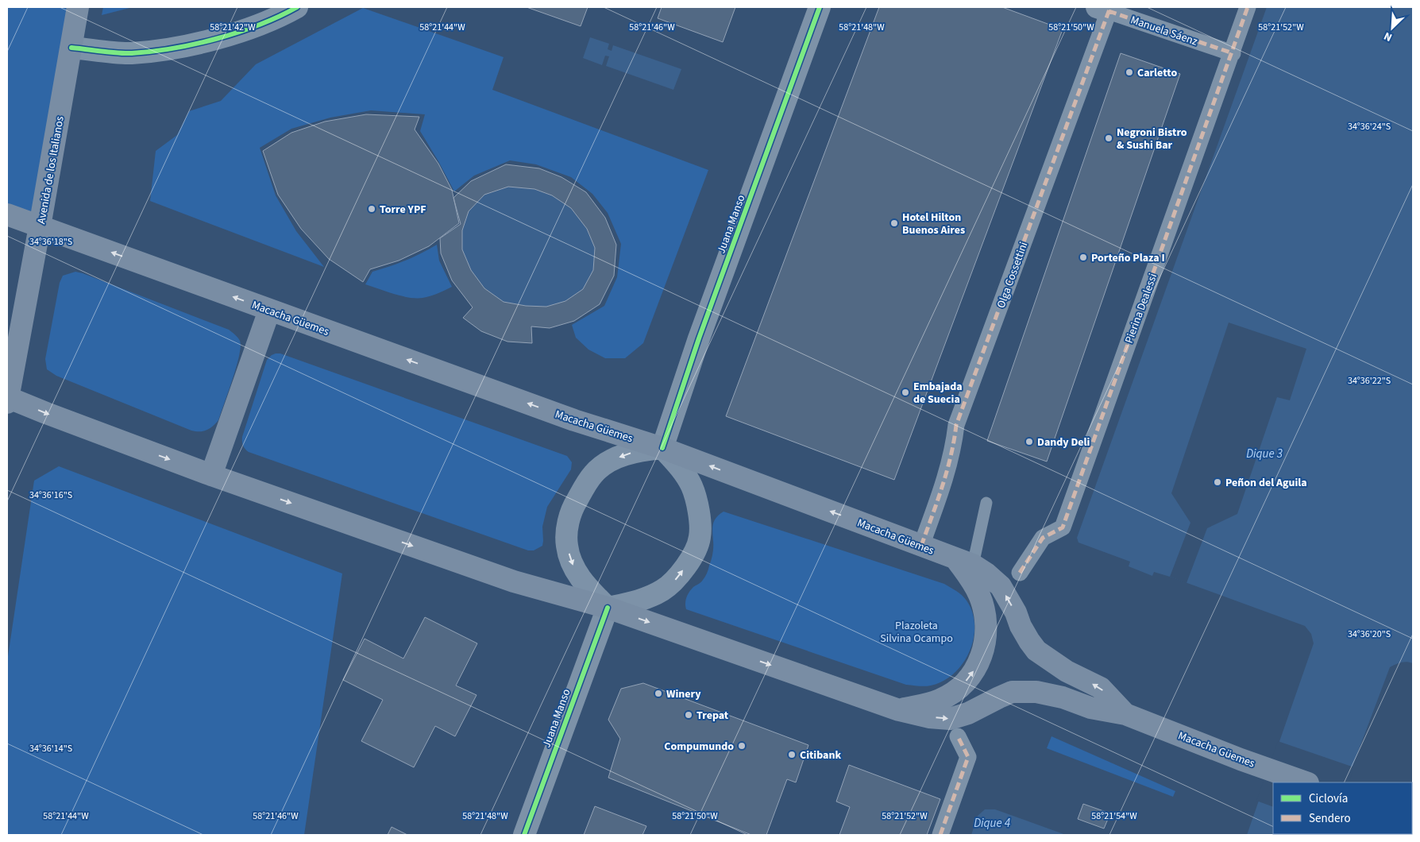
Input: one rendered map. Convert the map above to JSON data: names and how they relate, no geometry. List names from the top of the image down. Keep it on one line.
{"streets":{"main road":["Avenida de los Italianos","Macacha Güemes"],"street":["Manuela Sáenz","Juana Manso","Olga Cossettini","Pierina Dealessi"]},"crossings":[["Manuela Sáenz","Olga Cossettini"],["Manuela Sáenz","Pierina Dealessi"],["Avenida de los Italianos","Macacha Güemes"],["Juana Manso","Macacha Güemes"],["Olga Cossettini","Macacha Güemes"]],"water":["Dique 3","Dique 4"],"parks":["Plazoleta Silvina Ocampo"],"places":["Carletto","Negroni Bistro & Sushi Bar","Torre YPF","Hotel Hilton Buenos Aires","Porteño Plaza I","Embajada de Suecia","Dandy Deli","Peñon del Aguila","Winery","Trepat","Compumundo","Citibank"],"legend":["Ciclovía","Sendero"],"north":"bottom left","coordinates":["58°21'42\"W","58°21'44\"W","58°21'46\"W","58°21'48\"W","58°21'50\"W","58°21'52\"W","34°36'24\"S","34°36'18\"S","34°36'22\"S","34°36'16\"S","34°36'20\"S","34°36'14\"S","58°21'54\"W"]}
